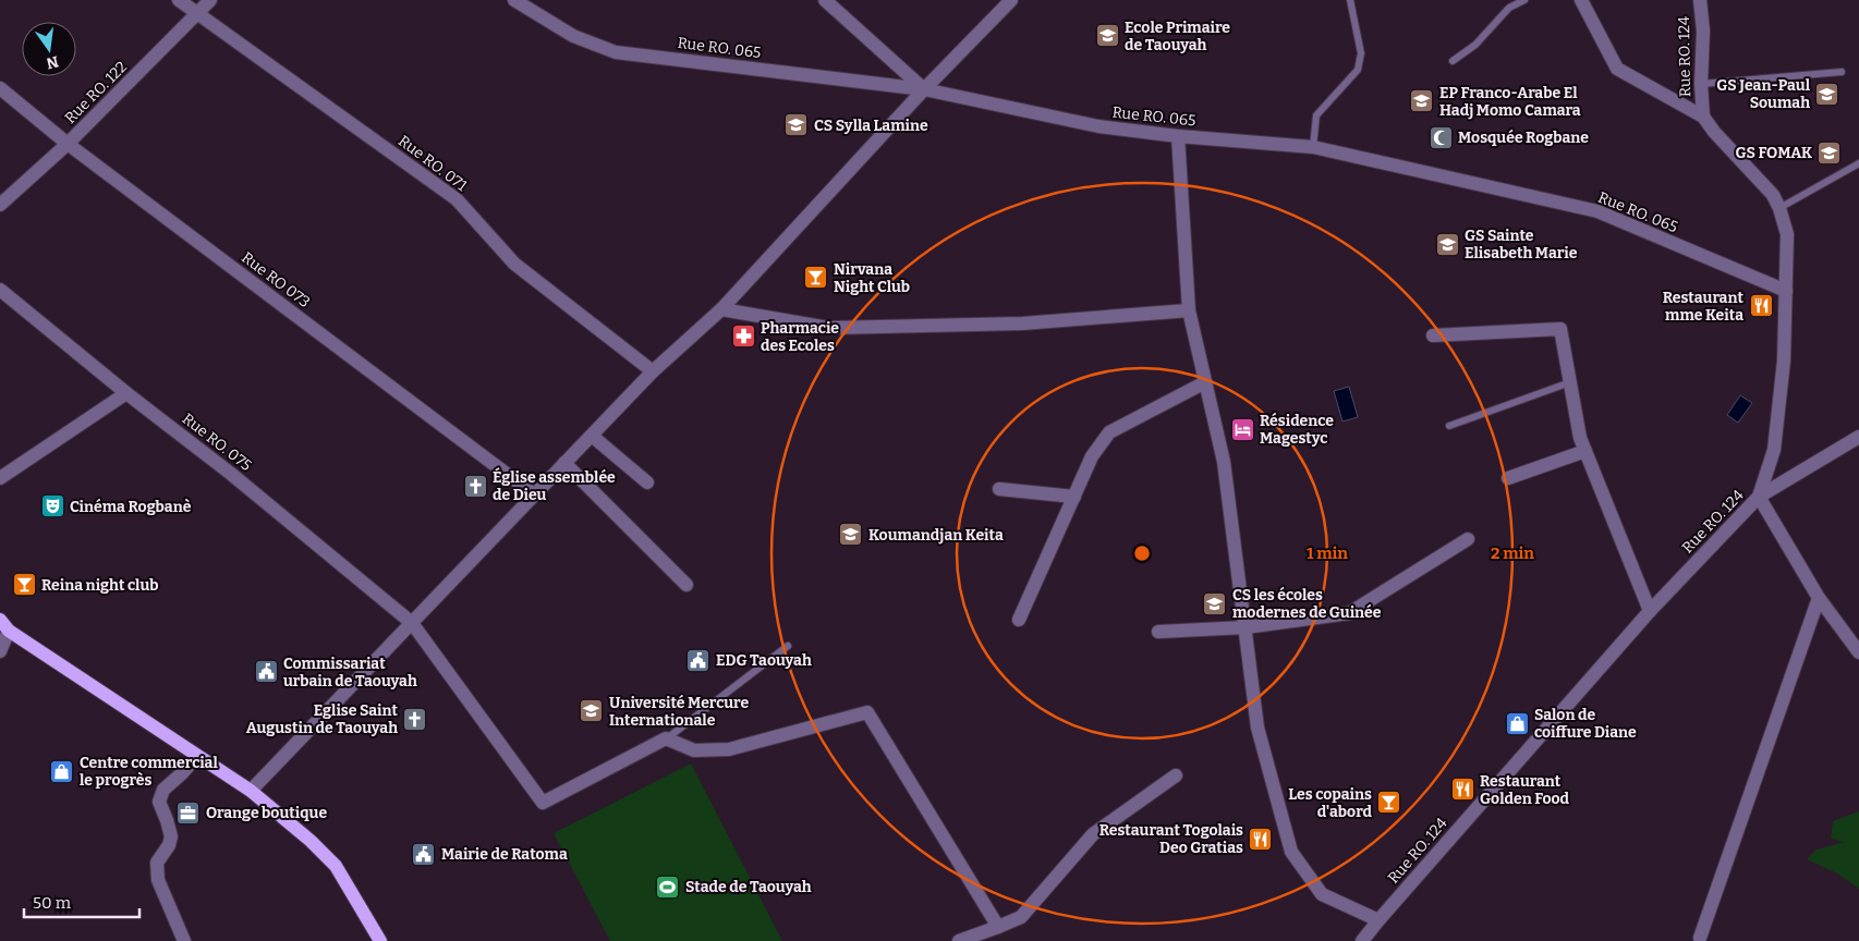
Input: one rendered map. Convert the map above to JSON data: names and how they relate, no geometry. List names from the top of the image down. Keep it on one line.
{"streets":{"street":["Rue RO. 065","Rue RO. 124","Rue RO. 122","Rue RO. 071","Rue RO 073","Rue RO. 075"]},"crossings":[["Rue RO. 065","Rue RO. 124"],["Rue RO. 122","Rue RO. 071"],["Rue RO. 122","Rue RO 073"]],"places":{"school or university":["Ecole Primaire de Taouyah","GS Jean-Paul Soumah","EP Franco-Arabe El Hadj Momo Camara","CS Sylla Lamine","GS FOMAK","GS Sainte Elisabeth Marie","Koumandjan Keita","CS les écoles modernes de Guinée","Université Mercure Internationale"],"mosque":["Mosquée Rogbane"],"bar":["Nirvana Night Club","Reina night club","Les copains d'abord"],"restaurant":["Restaurant mme Keita","Restaurant Golden Food","Restaurant Togolais Deo Gratias"],"pharmacy":["Pharmacie des Ecoles"],"hotel":["Résidence Magestyc"],"church":["Église assemblée de Dieu","Eglise Saint Augustin de Taouyah"],"theatre":["Cinéma Rogbanè"],"public building":["EDG Taouyah","Commissariat urbain de Taouyah","Mairie de Ratoma"],"shop":["Salon de coiffure Diane","Centre commercial le progrès"],"office":["Orange boutique"],"sports":["Stade de Taouyah"]},"scale_bar":"50 m","north":"bottom","rings":["1 min","2 min"]}
